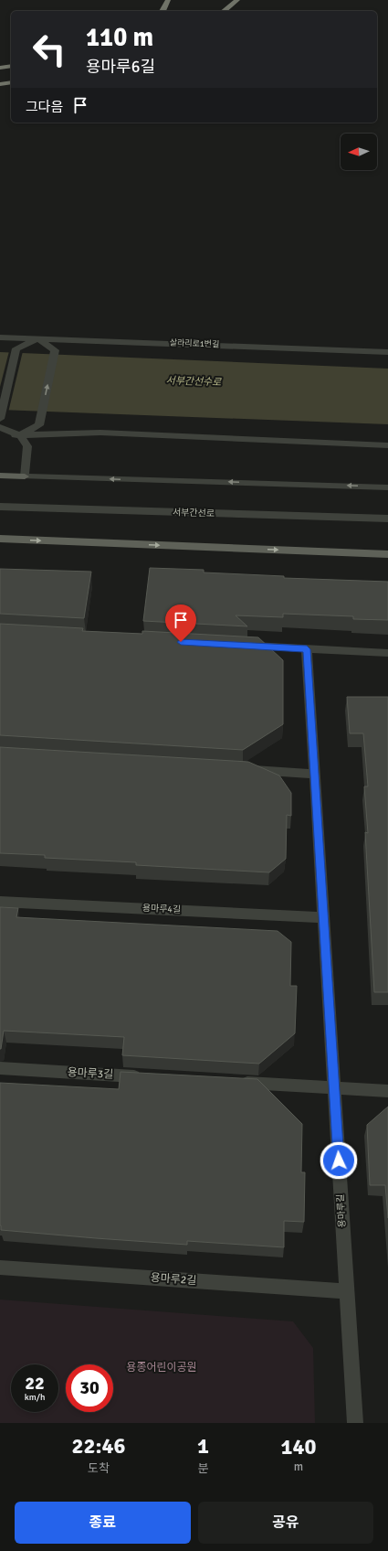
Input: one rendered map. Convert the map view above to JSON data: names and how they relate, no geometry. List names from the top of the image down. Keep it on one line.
{"streets":{"street":["살라리로1번길","서부간선로","용마루4길","용마루3길","용마루길","용마루2길"]},"crossings":[["용마루4길","용마루길"],["용마루길","용마루2길"]],"water":["서부간선수로"],"parks":["용종어린이공원"],"north":"left","page":{"turn":["110 m","용마루6길"],"then":"그다음","speed":"22 km/h","limit":"30","eta":["22:46","도착","1","분","140","m"],"buttons":["종료","공유"]}}
